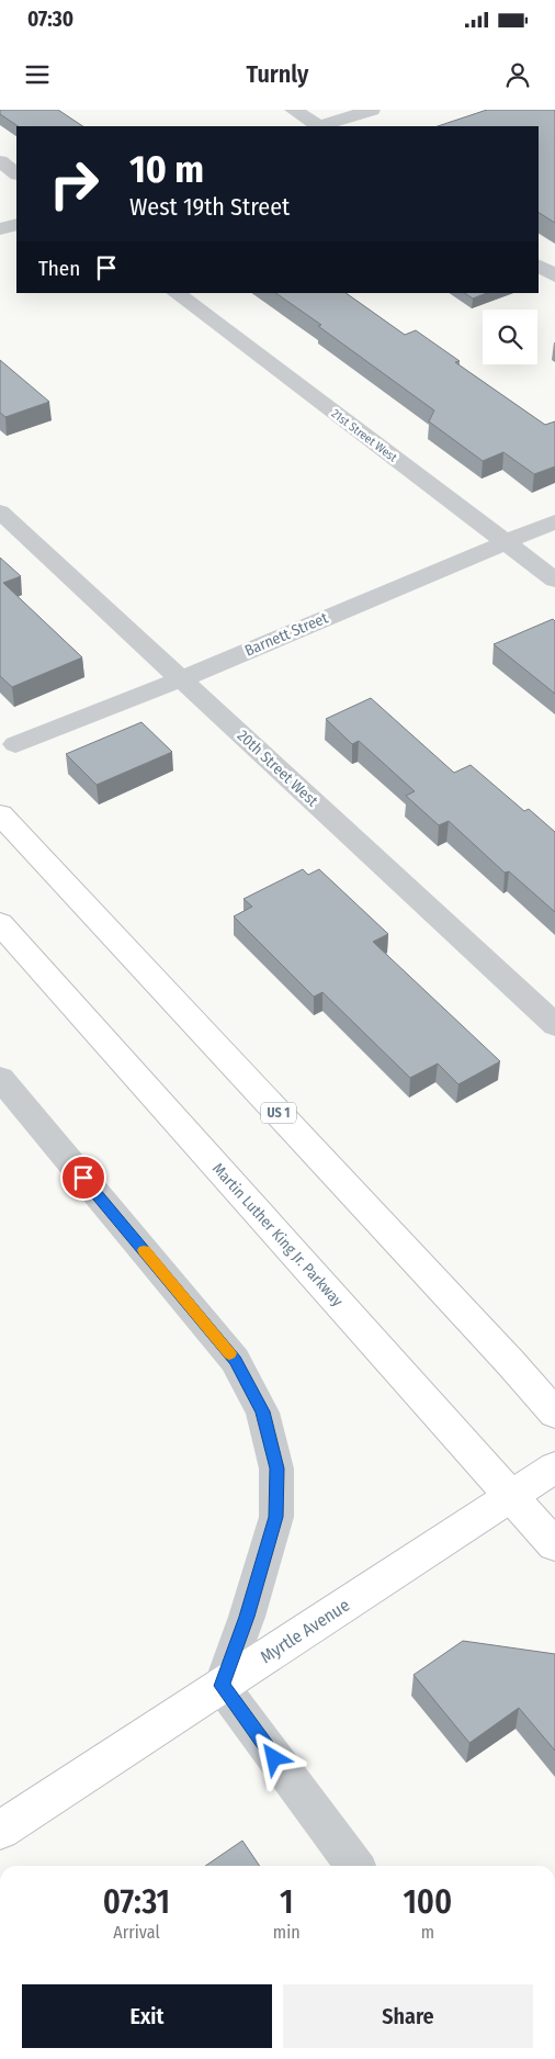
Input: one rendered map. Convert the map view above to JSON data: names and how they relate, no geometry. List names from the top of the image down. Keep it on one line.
{"streets":{"main road":["US 1","Martin Luther King Jr. Parkway","Myrtle Avenue"],"street":["21st Street West","Barnett Street","20th Street West"]},"crossings":[["21st Street West","Barnett Street"],["Barnett Street","20th Street West"],["Martin Luther King Jr. Parkway","Myrtle Avenue"]],"page":{"status":"07:30","header":"Turnly","turn":["10 m","West 19th Street"],"then":"Then","eta":["07:31","Arrival","1","min","100","m"],"buttons":["Exit","Share"]}}
